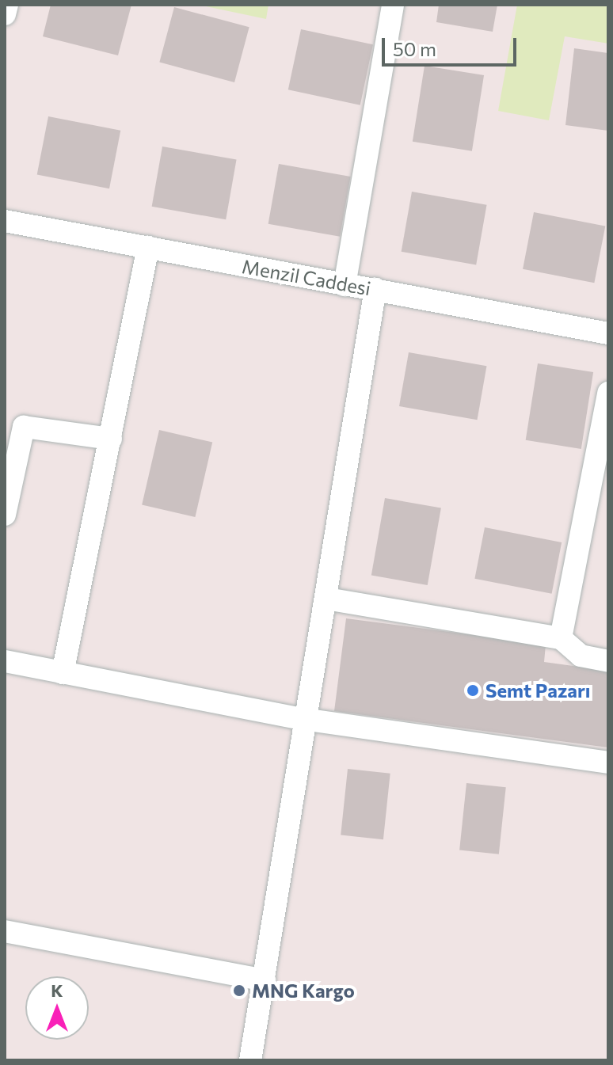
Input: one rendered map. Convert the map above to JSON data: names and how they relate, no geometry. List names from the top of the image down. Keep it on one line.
{"streets":{"street":["Menzil Caddesi"]},"places":["Semt Pazarı","MNG Kargo"],"scale_bar":"50 m","north":"top"}
